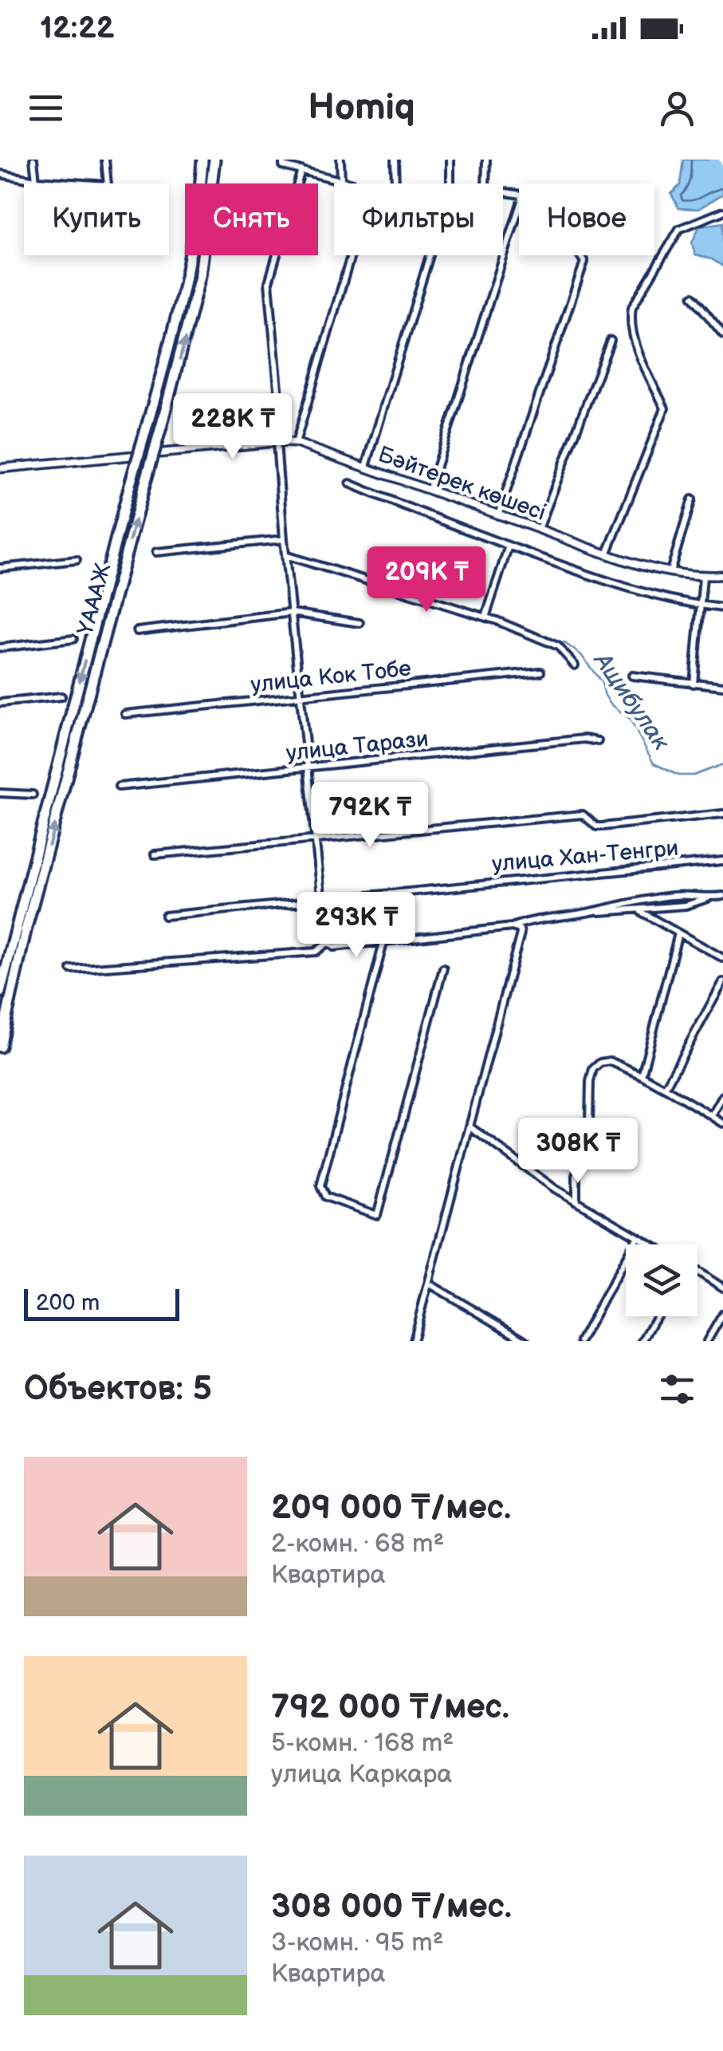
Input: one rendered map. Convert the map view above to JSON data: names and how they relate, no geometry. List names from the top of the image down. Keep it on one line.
{"streets":{"highway":["ҮАААЖ"],"street":["Бәйтерек көшесі","улица Кок Тобе","улица Тарази","улица Хан-Тенгри"]},"water":["Ащибулак"],"scale_bar":"200 m","page":{"status":"12:22","header":"Homiq","chip":["Купить","Снять","Фильтры","Новое"],"price":["228K ₸","209K ₸","792K ₸","293K ₸","308K ₸"],"scale":"200 m","heading":"Объектов: 5","list":[{"name":"209 000 ₸/мес.","note":"2-комн. · 68 m² · Квартира"},{"name":"792 000 ₸/мес.","note":"5-комн. · 168 m² · улица Каркара"},{"name":"308 000 ₸/мес.","note":"3-комн. · 95 m² · Квартира"}]}}
